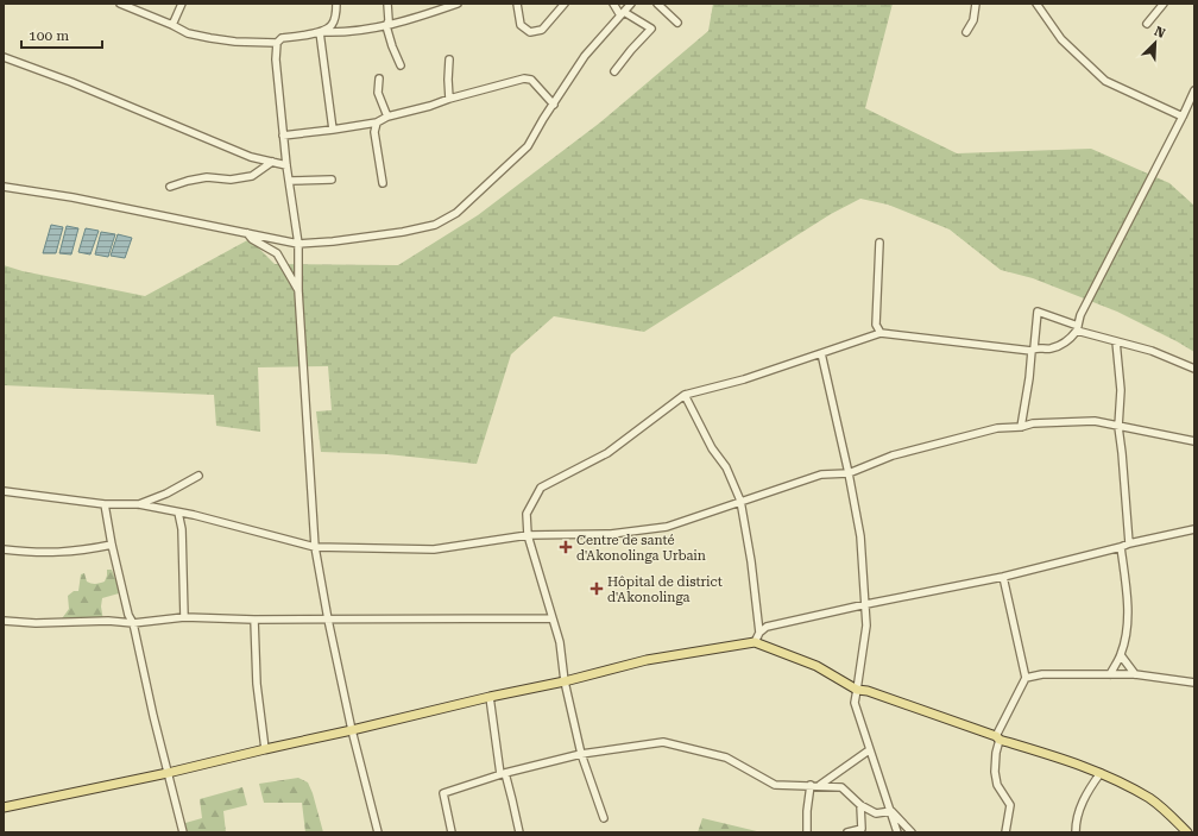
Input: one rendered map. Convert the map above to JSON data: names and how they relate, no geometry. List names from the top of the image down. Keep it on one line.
{"places":{"health":["Centre de santé d'Akonolinga Urbain","Hôpital de district d'Akonolinga"]},"scale_bar":"100 m","north":"top right"}
